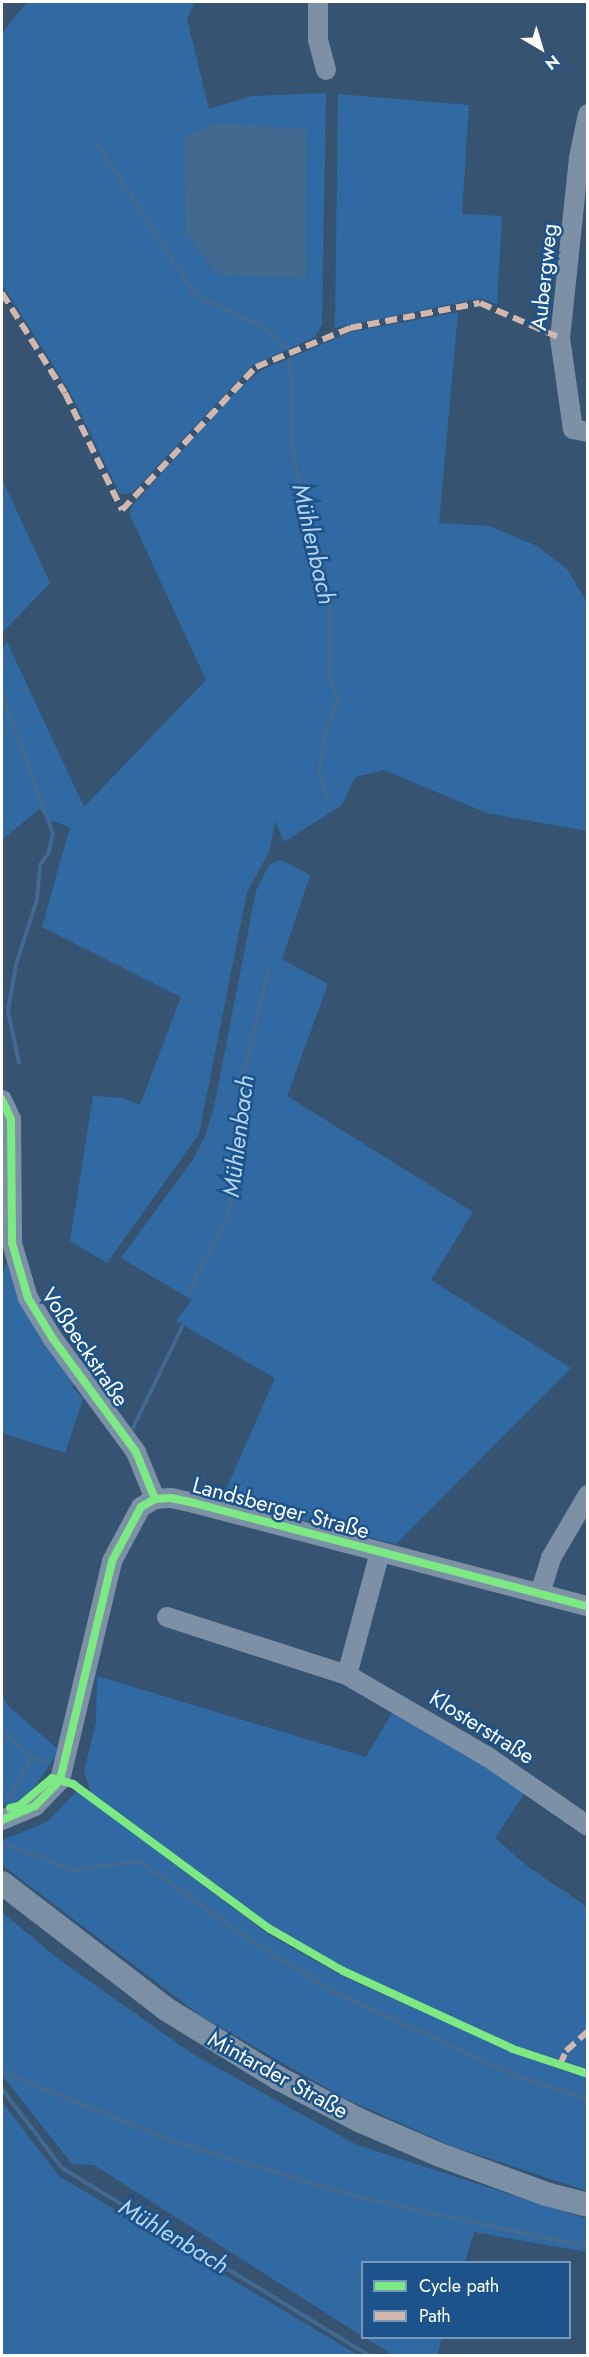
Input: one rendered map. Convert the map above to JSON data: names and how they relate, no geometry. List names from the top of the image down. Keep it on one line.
{"streets":{"main road":["Mintarder Straße"],"street":["Aubergweg","Voßbeckstraße","Landsberger Straße","Klosterstraße"]},"crossings":[["Voßbeckstraße","Landsberger Straße"]],"water":["Mühlenbach"],"legend":["Cycle path","Path"],"north":"bottom right"}
